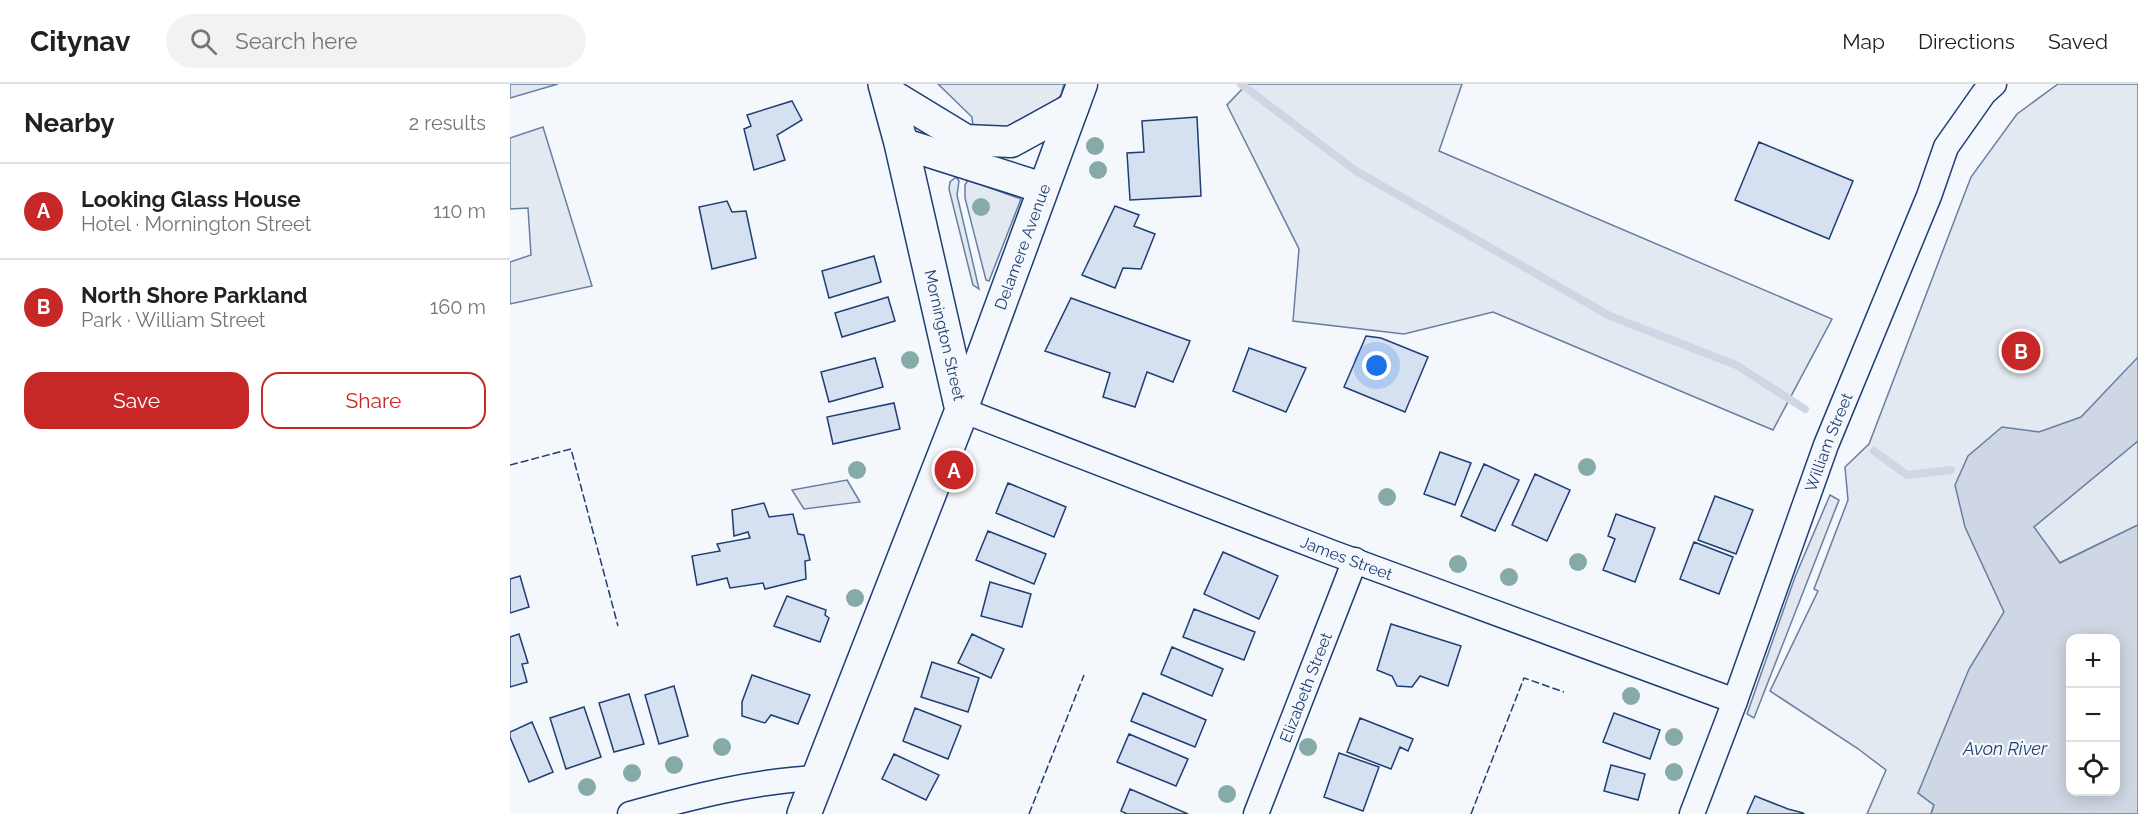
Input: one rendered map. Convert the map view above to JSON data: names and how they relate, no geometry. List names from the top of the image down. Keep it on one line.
{"streets":{"main road":["Mornington Street"],"street":["Delamere Avenue","William Street","James Street","Elizabeth Street"]},"crossings":[["Delamere Avenue","Mornington Street"],["Delamere Avenue","James Street"],["Mornington Street","James Street"],["William Street","James Street"],["James Street","Elizabeth Street"]],"water":["Avon River"],"page":{"header":"Citynav","search":"Search here","nav":["Map","Directions","Saved"],"heading":["Nearby","2 results"],"list":[{"mark":"A","name":"Looking Glass House","note":"Hotel · Mornington Street","value":"110 m"},{"mark":"B","name":"North Shore Parkland","note":"Park · William Street","value":"160 m"}],"pins":["B","A"],"buttons":["Save","Share"],"map_buttons":["+","−"]}}
